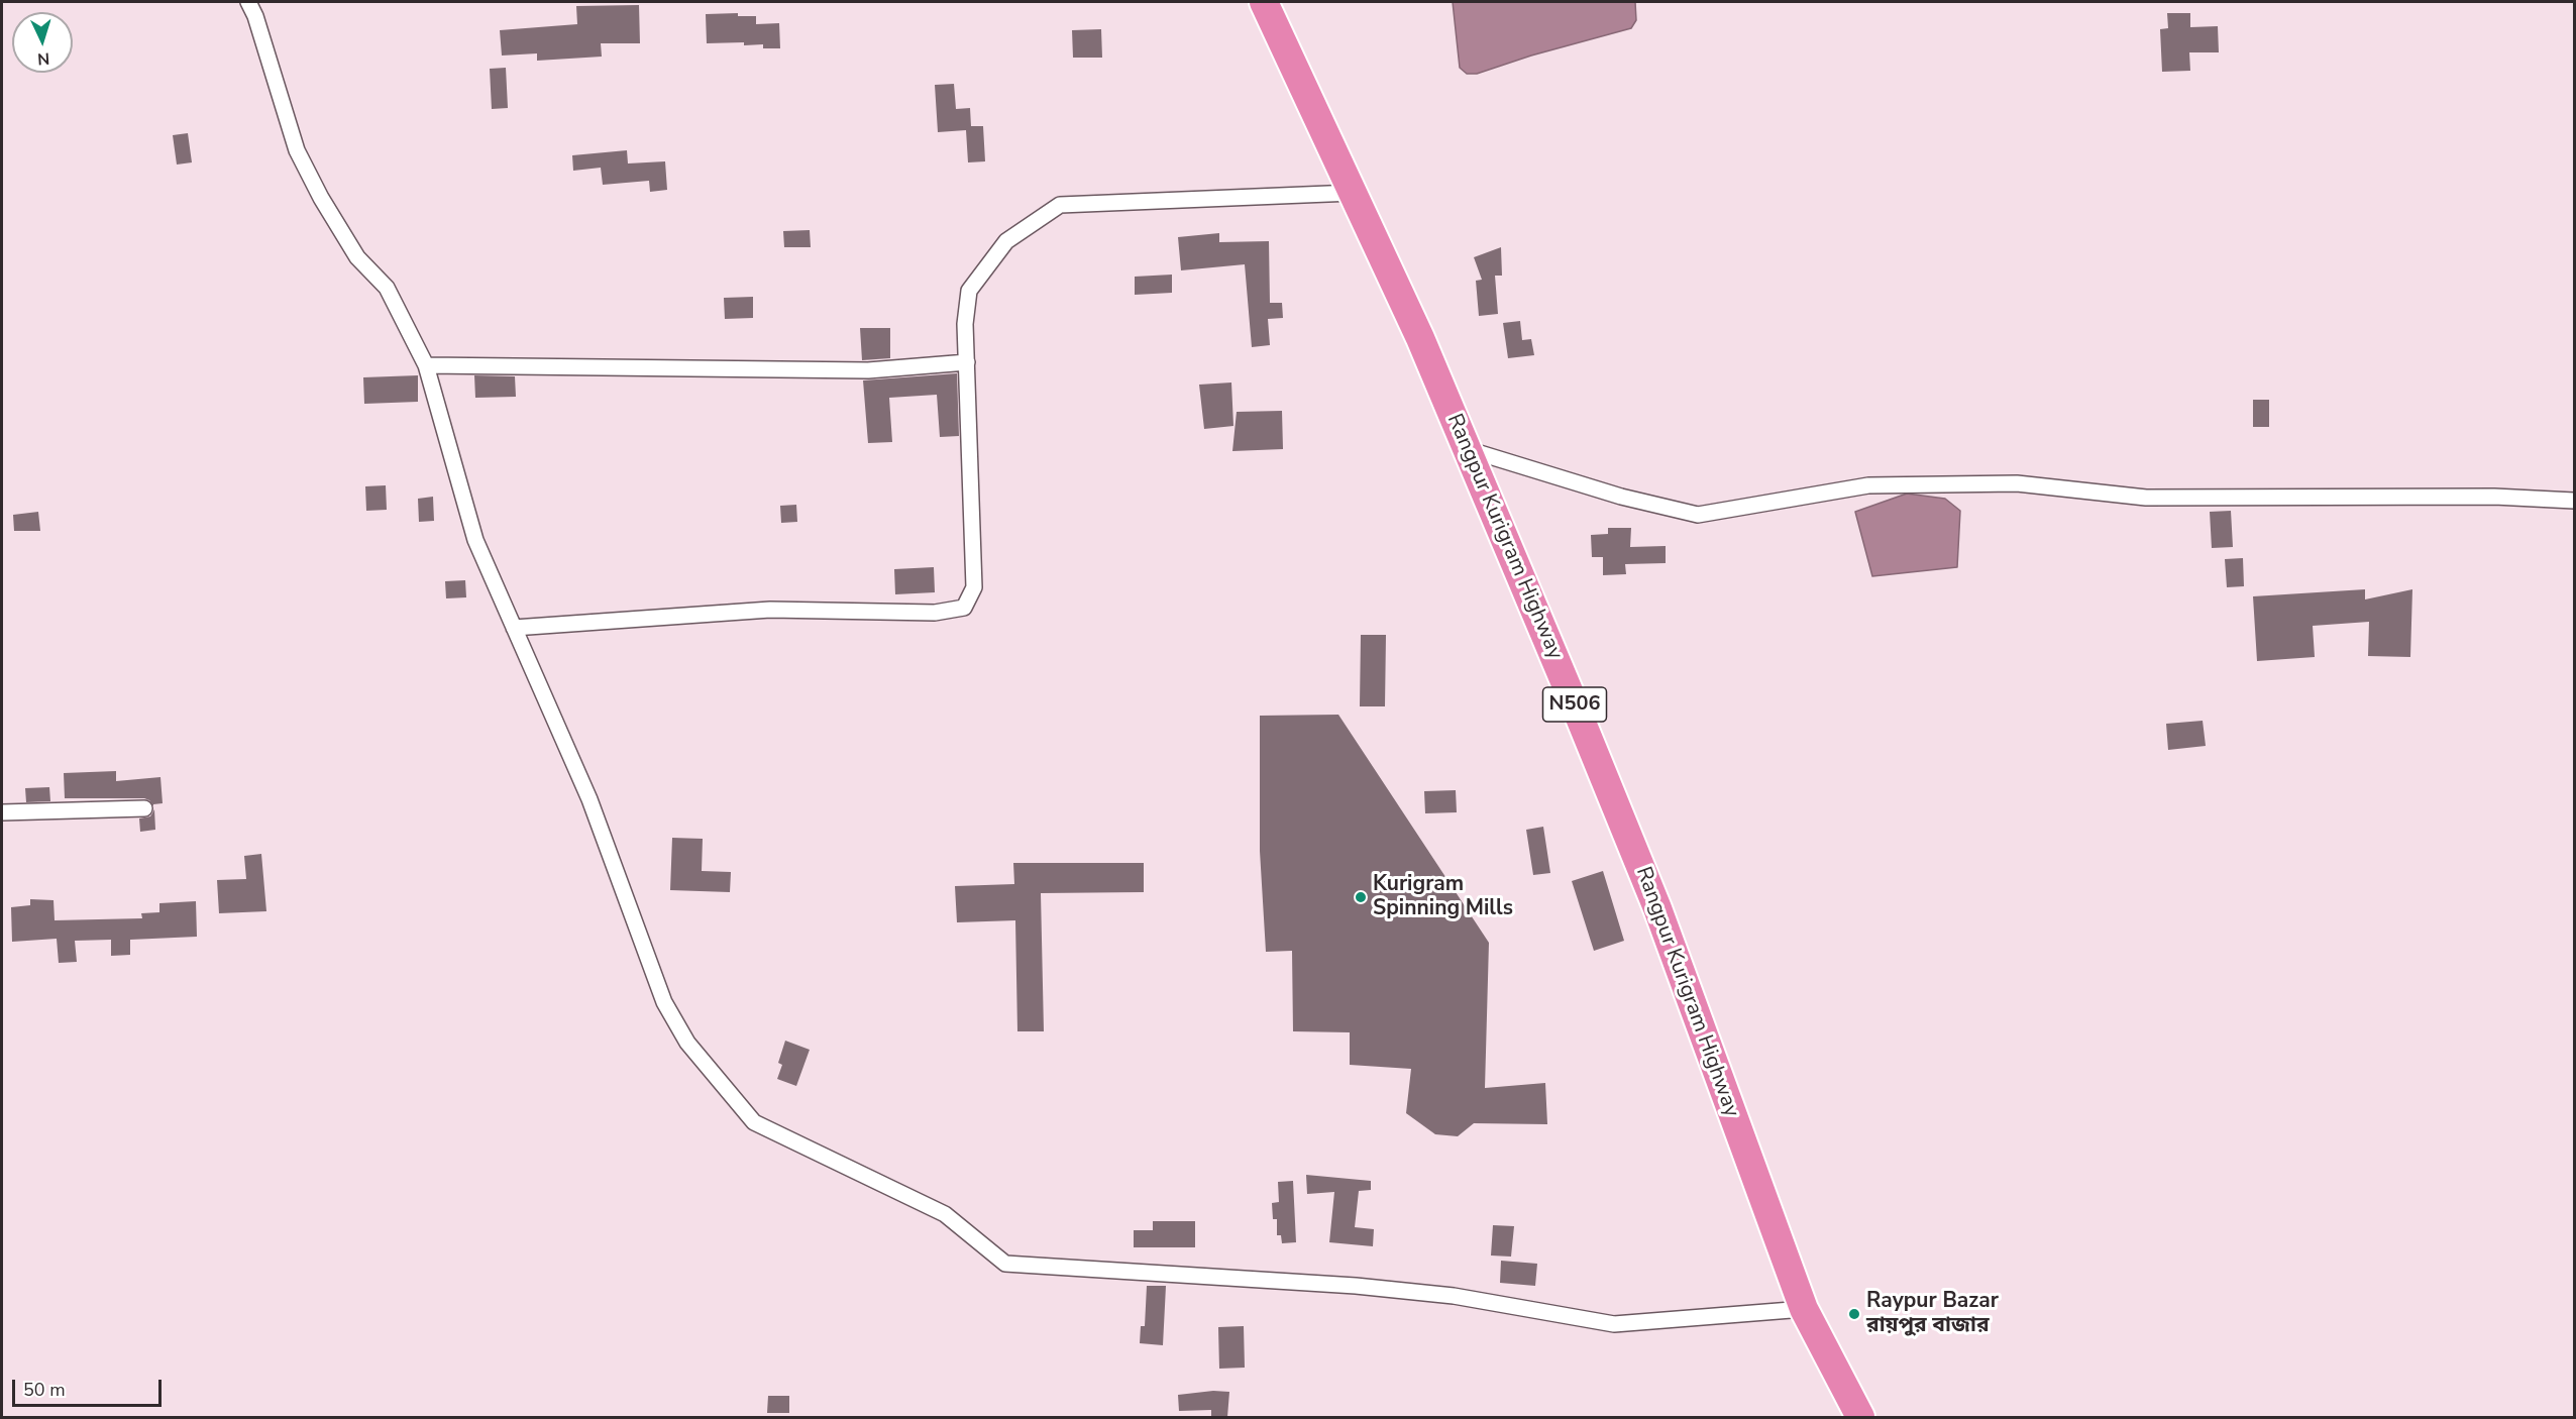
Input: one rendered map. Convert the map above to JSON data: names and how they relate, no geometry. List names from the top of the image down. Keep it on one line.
{"streets":{"highway":["Rangpur Kurigram Highway","N506"]},"places":["Kurigram Spinning Mills","Raypur Bazar রায়পুর বাজার"],"scale_bar":"50 m","north":"bottom"}
